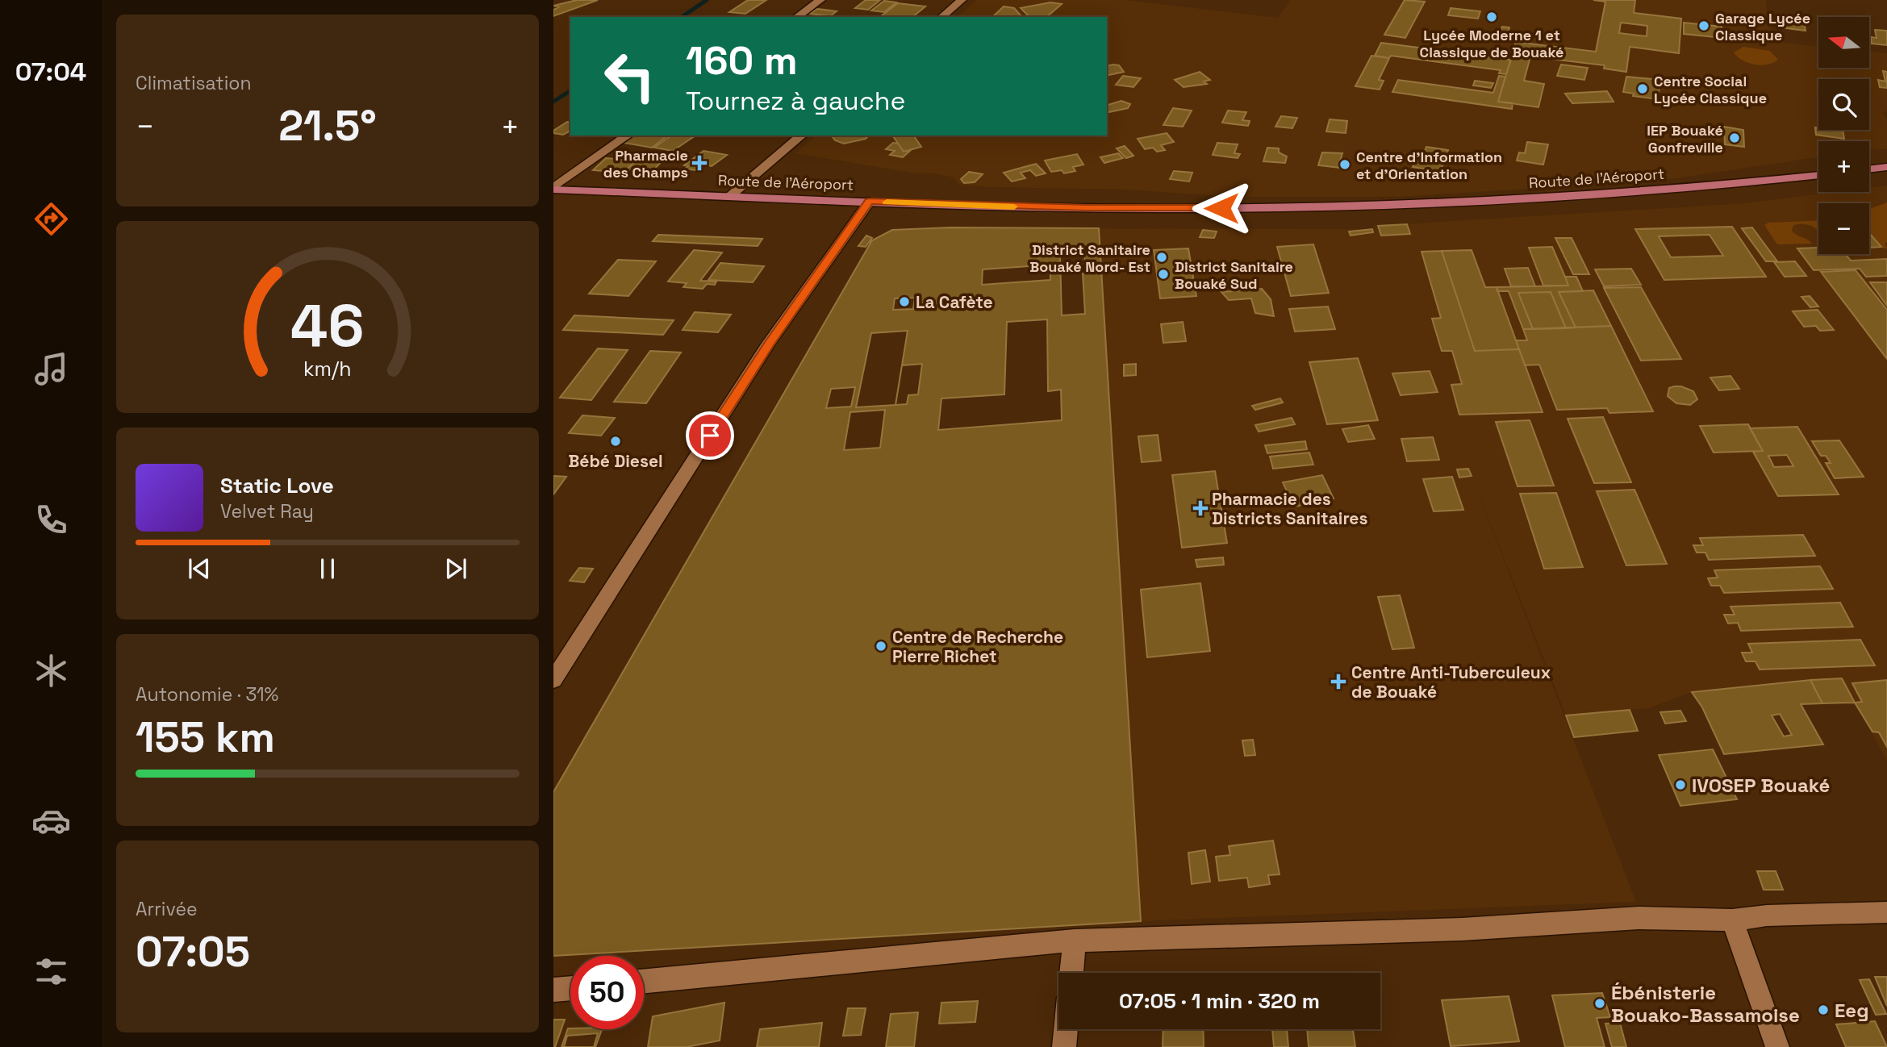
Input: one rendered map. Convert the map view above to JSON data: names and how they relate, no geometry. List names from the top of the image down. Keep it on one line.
{"streets":{"main road":["Route de l'Aéroport"]},"places":{"other":["Lycée Moderne 1 et Classique de Bouaké","Garage Lycée Classique","Centre Social Lycée Classique","IEP Bouaké Gonfreville","Centre d'Information et d'Orientation","District Sanitaire Bouaké Nord- Est","District Sanitaire Bouaké Sud","La Cafète","Bébé Diesel","Centre de Recherche Pierre Richet","IVOSEP Bouaké","Ébénisterie Bouako-Bassamoise","Eeg"],"health":["Pharmacie des Champs","Pharmacie des Districts Sanitaires","Centre Anti-Tuberculeux de Bouaké"]},"north":"left","page":{"tabs":"07:04","tile":["Climatisation",["Autonomie · 31%","155 km"],["Arrivée","07:05"]],"map_buttons":["+","−"],"turn":["160 m","Tournez à gauche"],"heat":["−","21.5°","+"],"song":["Static Love","Velvet Ray"],"limit":"50","trip":"07:05 · 1 min · 320 m","gauge":["46","km/h"]}}
